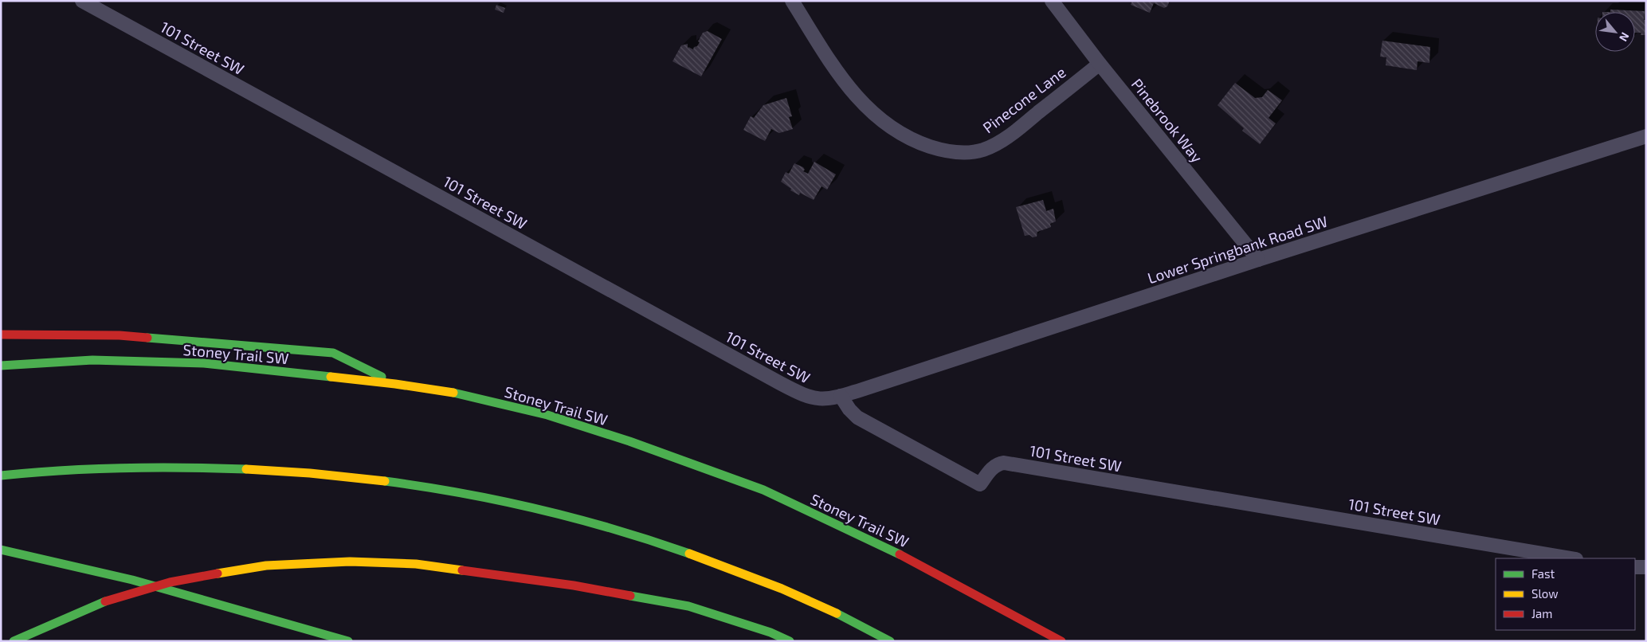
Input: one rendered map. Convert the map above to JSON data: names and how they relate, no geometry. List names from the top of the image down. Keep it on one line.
{"streets":{"highway":["Stoney Trail SW"],"street":["101 Street SW","Pinecone Lane","Pinebrook Way","Lower Springbank Road SW"]},"crossings":[["101 Street SW","Lower Springbank Road SW"],["Pinecone Lane","Pinebrook Way"],["Pinebrook Way","Lower Springbank Road SW"]],"legend":["Fast","Slow","Jam"],"north":"bottom right"}
